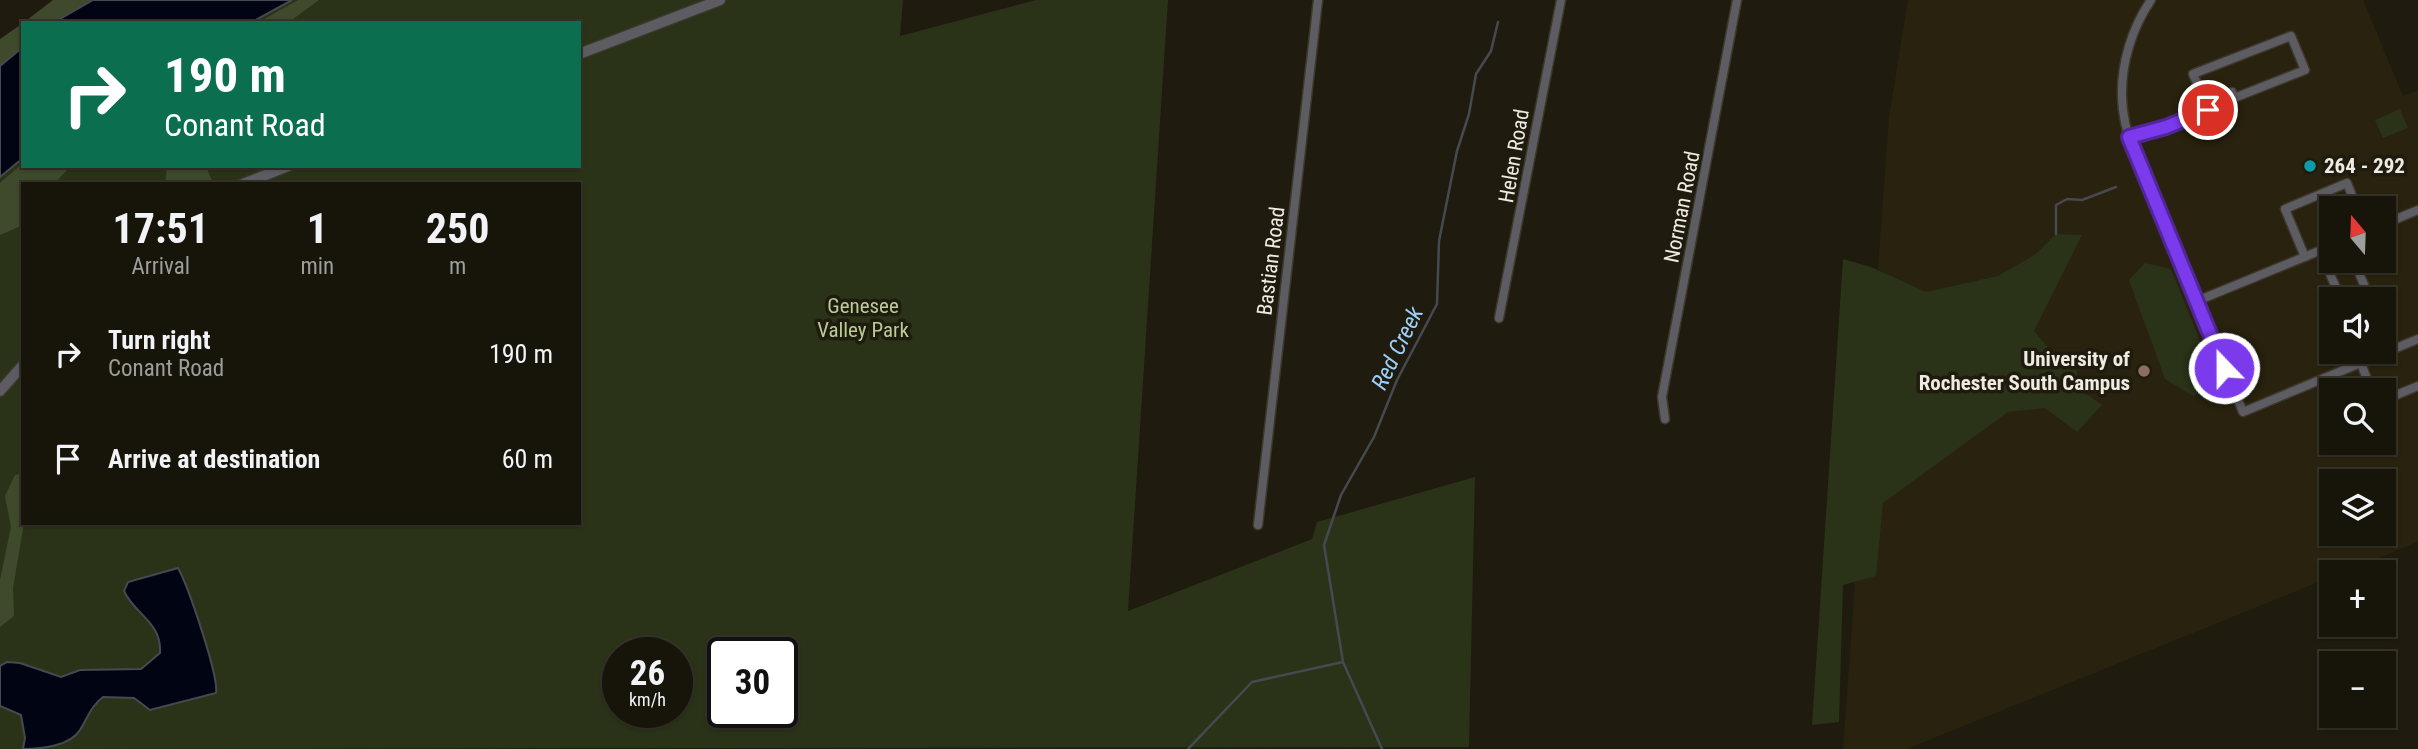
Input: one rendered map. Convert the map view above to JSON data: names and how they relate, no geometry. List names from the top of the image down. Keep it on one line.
{"streets":{"street":["Helen Road","Norman Road","Bastian Road"]},"water":["Red Creek"],"parks":["Genesee Valley Park"],"places":["264 - 292","University of Rochester South Campus"],"north":"top","page":{"turn":["190 m","Conant Road"],"eta":["17:51","Arrival","1","min","250","m"],"map_buttons":["+","−"],"list":[{"name":"Turn right","note":"Conant Road","value":"190 m"},{"name":"Arrive at destination","value":"60 m"}],"speed":"26 km/h","limit":"30"}}
